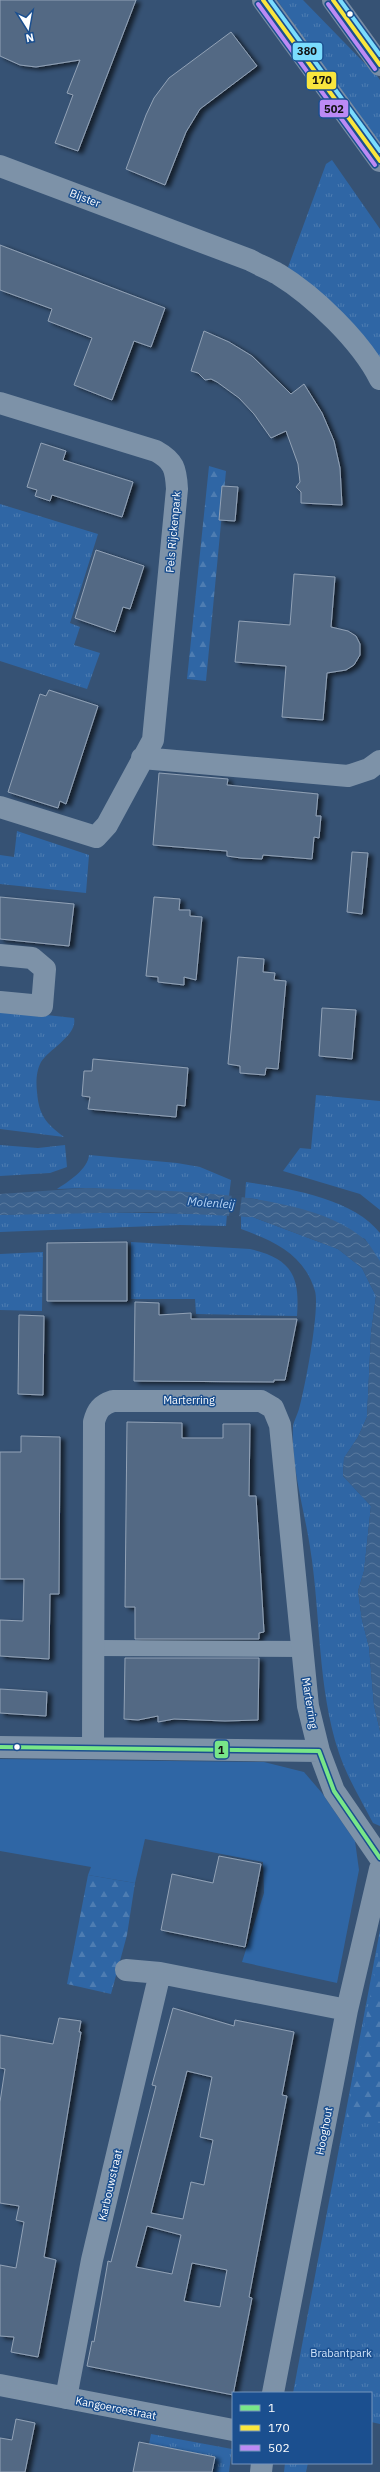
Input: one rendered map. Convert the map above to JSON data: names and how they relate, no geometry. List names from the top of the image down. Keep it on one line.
{"streets":{"street":["Bijster","Pels Rijckenpark","Marterring","Hooghout","Karbouwstraat","Kangoeroestraat"]},"crossings":[["Karbouwstraat","Kangoeroestraat"]],"water":["Molenleij"],"parks":["Brabantpark"],"lines":["transit line 170","transit line 380","transit line 502","transit line 1"],"legend":["1","170","502"],"north":"bottom"}
